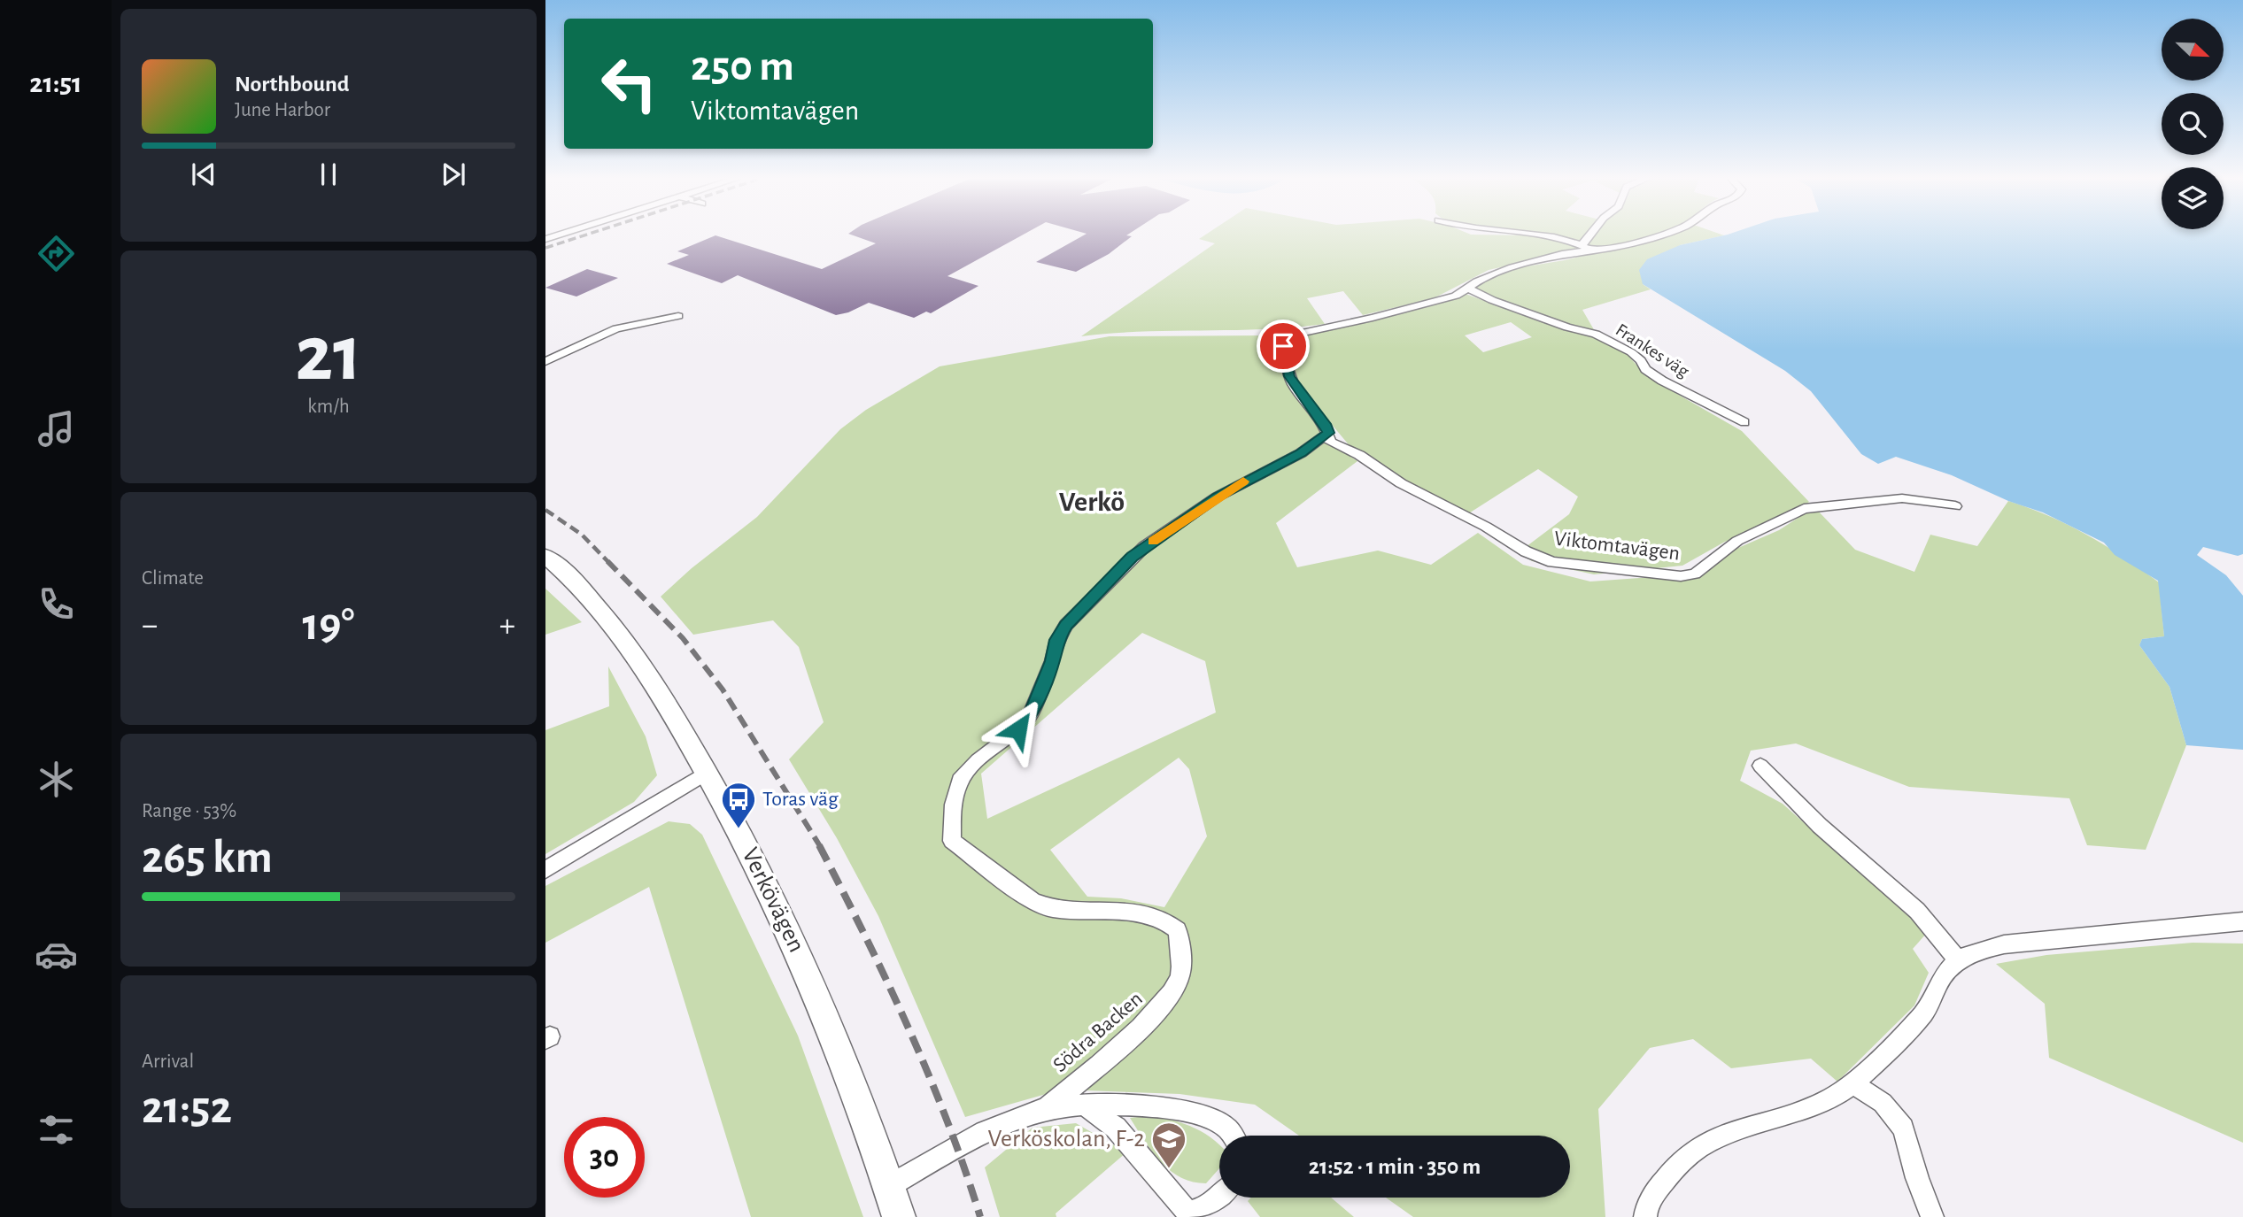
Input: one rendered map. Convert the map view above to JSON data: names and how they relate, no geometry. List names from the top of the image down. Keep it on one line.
{"streets":{"main road":["Verkövägen"],"street":["Frankes väg","Viktomtavägen","Södra Backen"]},"crossings":[["Frankes väg","Viktomtavägen"],["Viktomtavägen","Södra Backen"],["Verkövägen","Södra Backen"]],"districts":["Verkö"],"places":{"bus stop":["Toras väg"],"school or university":["Verköskolan, F-2"]},"north":"bottom right","page":{"tabs":"21:51","turn":["250 m","Viktomtavägen"],"song":["Northbound","June Harbor"],"tile":[["21","km/h"],"Climate",["Range · 53%","265 km"],["Arrival","21:52"]],"heat":["−","19°","+"],"limit":"30","trip":"21:52 · 1 min · 350 m"}}
